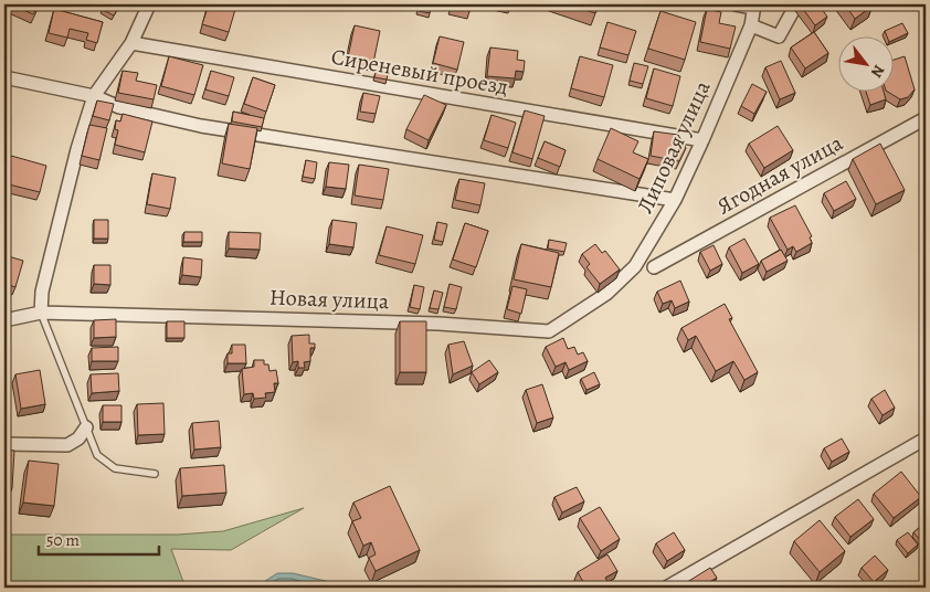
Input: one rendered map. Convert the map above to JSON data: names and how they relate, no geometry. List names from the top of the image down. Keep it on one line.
{"streets":{"street":["Сиреневый проезд","Липовая улица","Ягодная улица","Новая улица"]},"crossings":[["Сиреневый проезд","Липовая улица"],["Липовая улица","Новая улица"]],"scale_bar":"50 m","north":"bottom right"}
